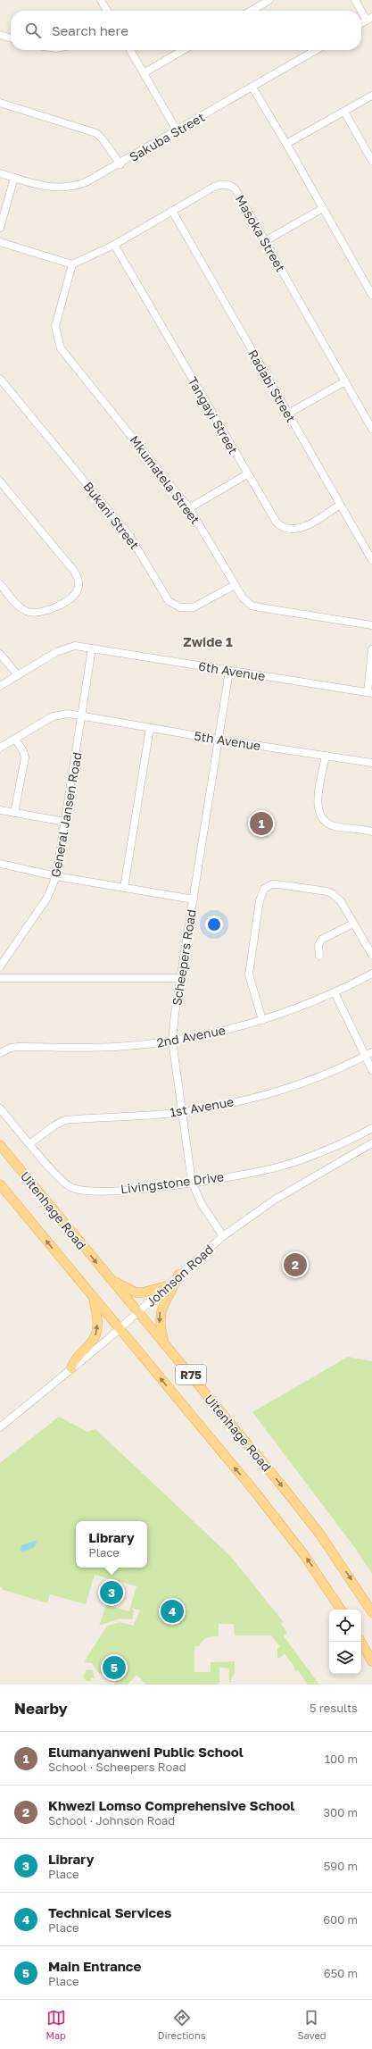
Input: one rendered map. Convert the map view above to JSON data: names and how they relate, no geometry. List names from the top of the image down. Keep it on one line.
{"streets":{"main road":["Uitenhage Road","R75"],"street":["Sakuba Street","Masoka Street","Radabi Street","Tangayi Street","Mkumatela Street","Bukani Street","6th Avenue","5th Avenue","General Jansen Road","Scheepers Road","2nd Avenue","1st Avenue","Livingstone Drive","Johnson Road"]},"crossings":[["Masoka Street","Radabi Street"],["Masoka Street","Tangayi Street"],["Masoka Street","Mkumatela Street"],["Radabi Street","Tangayi Street"],["Mkumatela Street","Bukani Street"],["6th Avenue","General Jansen Road"],["6th Avenue","Scheepers Road"],["5th Avenue","General Jansen Road"],["5th Avenue","Scheepers Road"],["Scheepers Road","2nd Avenue"],["Scheepers Road","1st Avenue"],["Scheepers Road","Livingstone Drive"],["Scheepers Road","Johnson Road"],["1st Avenue","Livingstone Drive"],["Uitenhage Road","Johnson Road"]],"districts":["Zwide 1"],"page":{"search":"Search here","pins":["1","2","3","4","5"],"popup":["Library","Place"],"heading":["Nearby","5 results"],"list":[{"mark":"1","name":"Elumanyanweni Public School","note":"School · Scheepers Road","value":"100 m"},{"mark":"2","name":"Khwezi Lomso Comprehensive School","note":"School · Johnson Road","value":"300 m"},{"mark":"3","name":"Library","note":"Place","value":"590 m"},{"mark":"4","name":"Technical Services","note":"Place","value":"600 m"},{"mark":"5","name":"Main Entrance","note":"Place","value":"650 m"}],"nav":["Map","Directions","Saved"]}}
